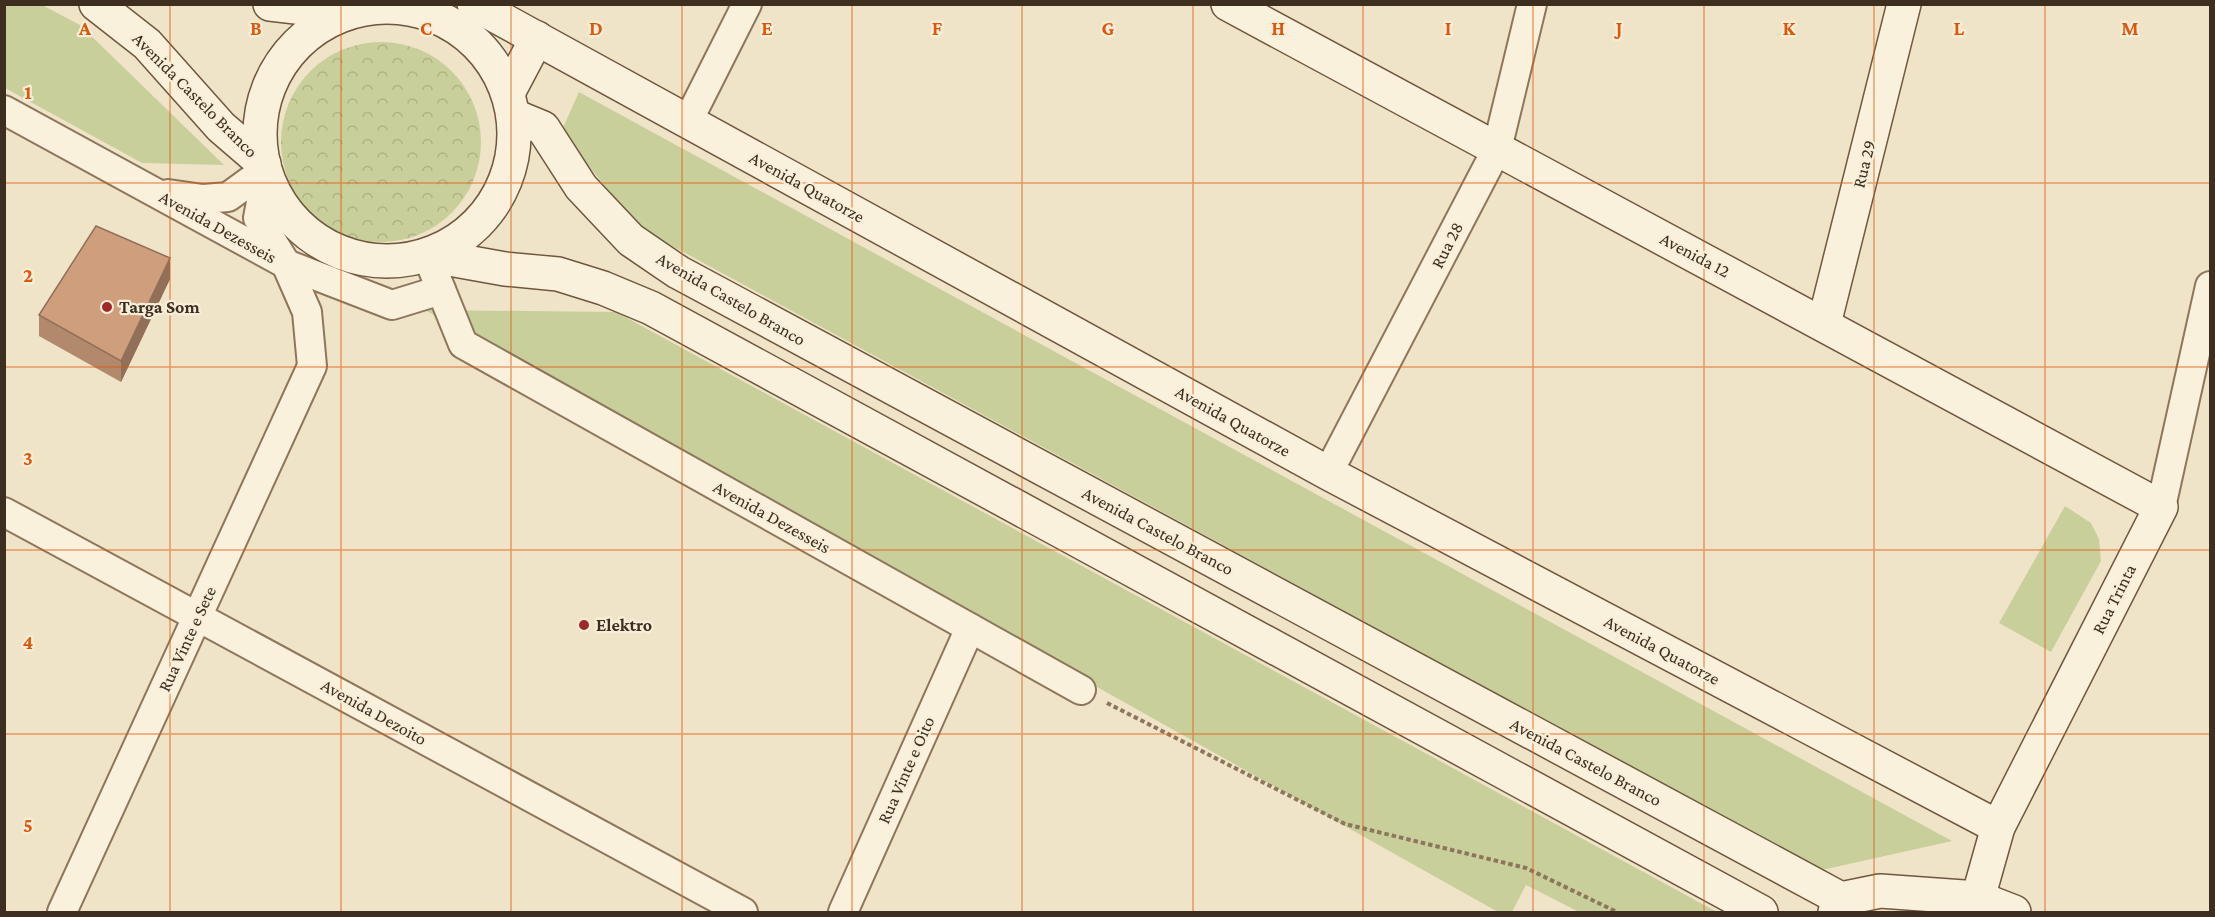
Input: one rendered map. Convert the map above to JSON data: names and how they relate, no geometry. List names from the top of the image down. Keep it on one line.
{"streets":{"main road":["Avenida Castelo Branco","Rua 29","Avenida Quatorze","Avenida 12","Rua Trinta"],"street":["Avenida Dezesseis","Rua 28","Rua Vinte e Sete","Avenida Dezoito","Rua Vinte e Oito"]},"crossings":[["Avenida Castelo Branco","Rua Trinta"],["Rua 29","Avenida 12"],["Avenida Quatorze","Rua 28"],["Avenida Quatorze","Rua Trinta"],["Avenida Dezesseis","Rua Vinte e Sete"],["Avenida Dezesseis","Rua Vinte e Oito"],["Rua 28","Avenida 12"],["Avenida 12","Rua Trinta"],["Rua Vinte e Sete","Avenida Dezoito"]],"places":["Targa Som","Elektro"],"grid":{"columns":["A","B","C","D","E","F","G","H","I","J","K","L","M"],"rows":["1","2","3","4","5"]}}
